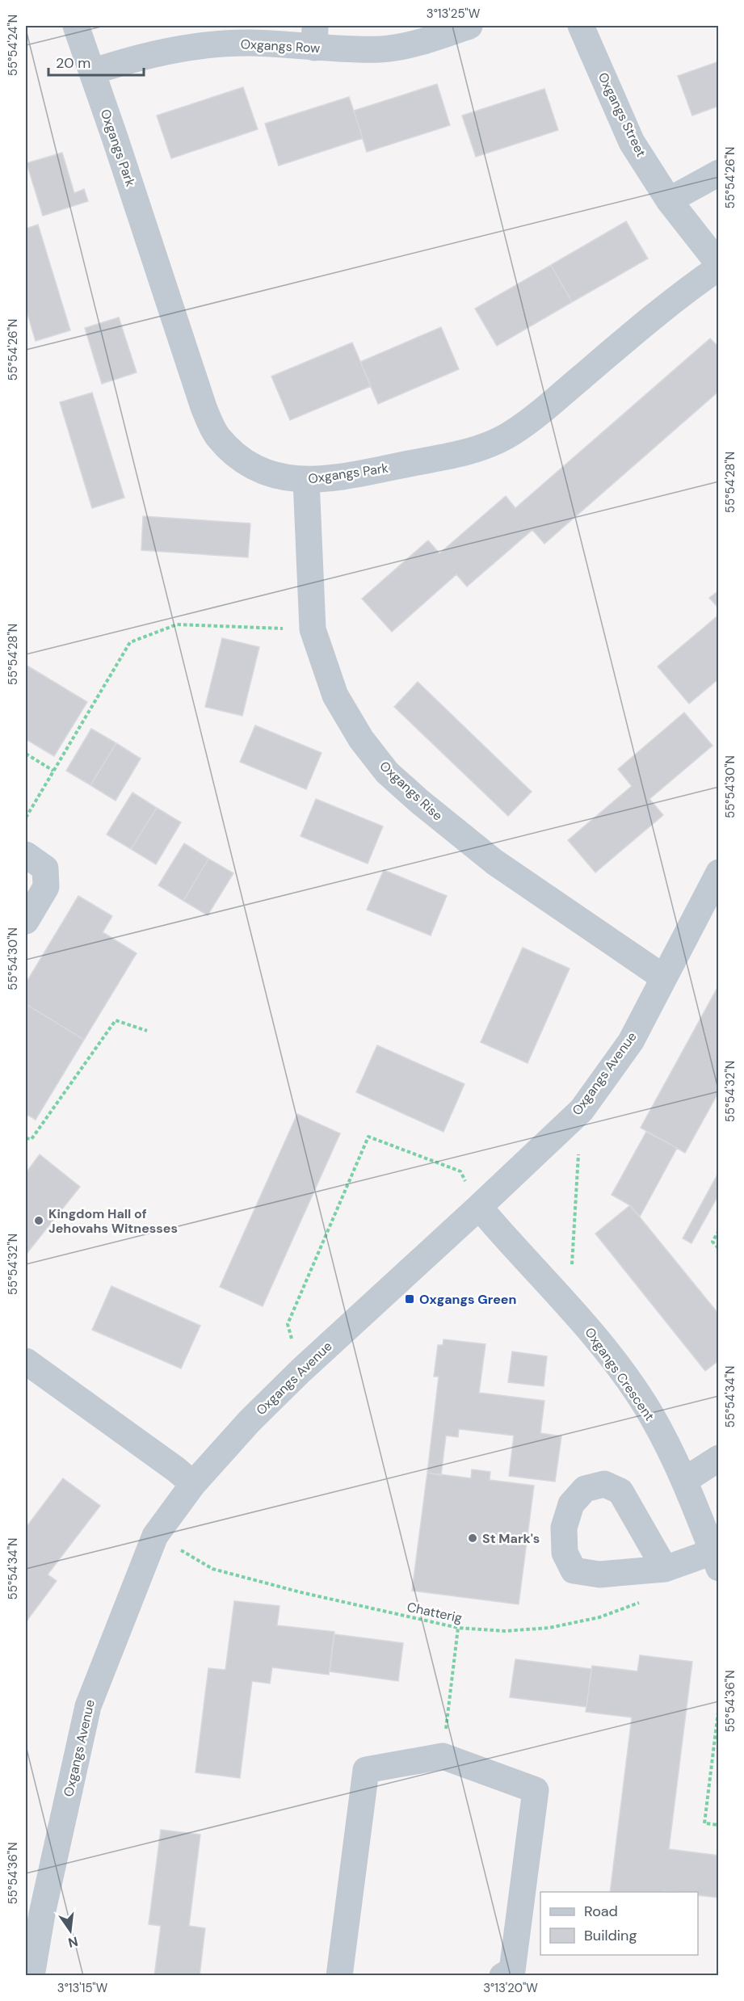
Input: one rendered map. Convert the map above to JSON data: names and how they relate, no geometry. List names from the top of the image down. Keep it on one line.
{"streets":{"street":["Oxgangs Row","Oxgangs Street","Oxgangs Park","Oxgangs Rise","Oxgangs Avenue","Oxgangs Crescent"],"path":["Chatterig"]},"crossings":[["Oxgangs Row","Oxgangs Park"],["Oxgangs Street","Oxgangs Park"],["Oxgangs Park","Oxgangs Rise"],["Oxgangs Rise","Oxgangs Avenue"],["Oxgangs Avenue","Oxgangs Crescent"]],"places":{"other":["Kingdom Hall of Jehovahs Witnesses","St Mark's"],"transit":["Oxgangs Green"]},"legend":["Road","Building"],"scale_bar":"20 m","north":"bottom","coordinates":["3°13'25\"W","55°54'24\"N","55°54'26\"N","55°54'28\"N","55°54'30\"N","55°54'32\"N","55°54'34\"N","55°54'36\"N","3°13'15\"W","3°13'20\"W"]}
